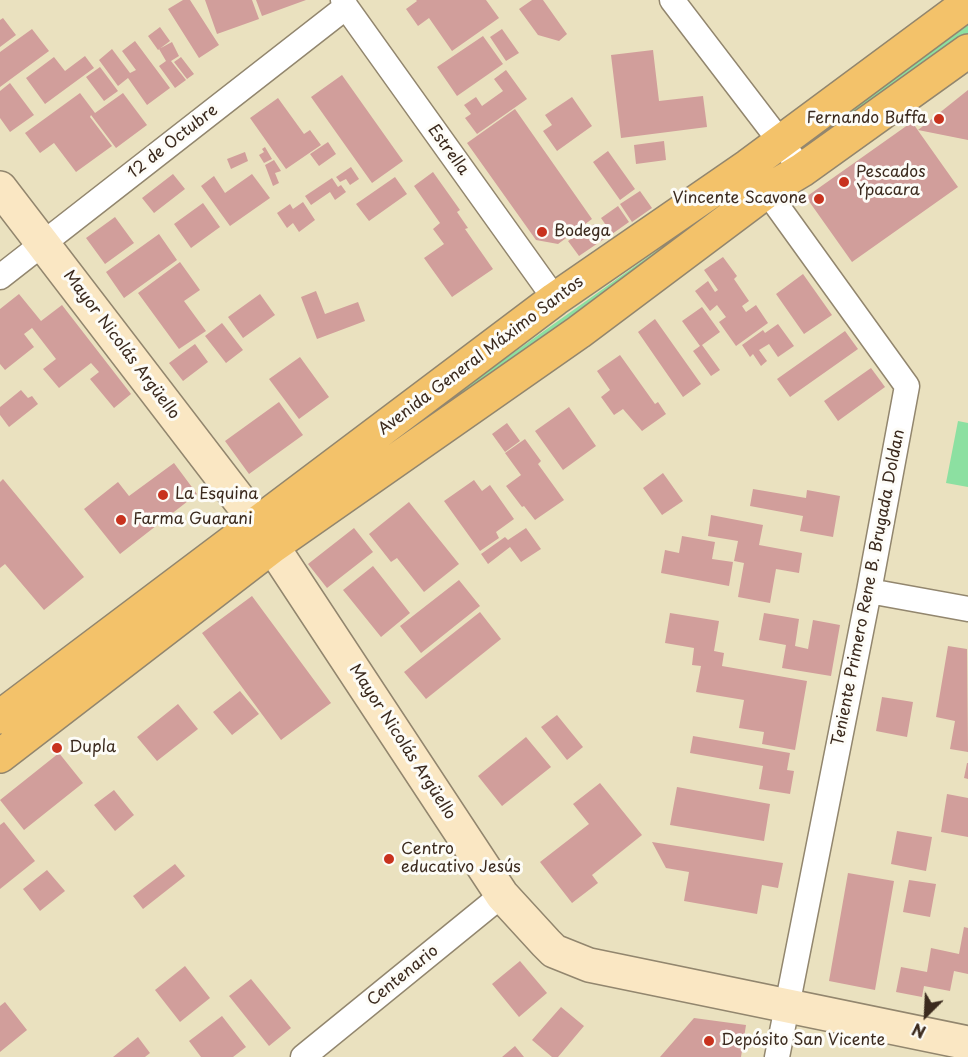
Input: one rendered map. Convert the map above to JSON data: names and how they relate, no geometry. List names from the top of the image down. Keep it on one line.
{"streets":{"main road":["Avenida General Máximo Santos"],"street":["12 de Octubre","Estrella","Mayor Nicolás Argüello","Teniente Primero Rene B. Brugada Doldan","Centenario"]},"crossings":[["12 de Octubre","Estrella"],["12 de Octubre","Mayor Nicolás Argüello"],["Estrella","Avenida General Máximo Santos"],["Mayor Nicolás Argüello","Avenida General Máximo Santos"],["Mayor Nicolás Argüello","Teniente Primero Rene B. Brugada Doldan"],["Mayor Nicolás Argüello","Centenario"],["Avenida General Máximo Santos","Teniente Primero Rene B. Brugada Doldan"]],"places":["Fernando Buffa","Pescados Ypacara","Vincente Scavone","Bodega","La Esquina","Farma Guarani","Dupla","Centro educativo Jesús","Depósito San Vicente"],"north":"bottom left"}
